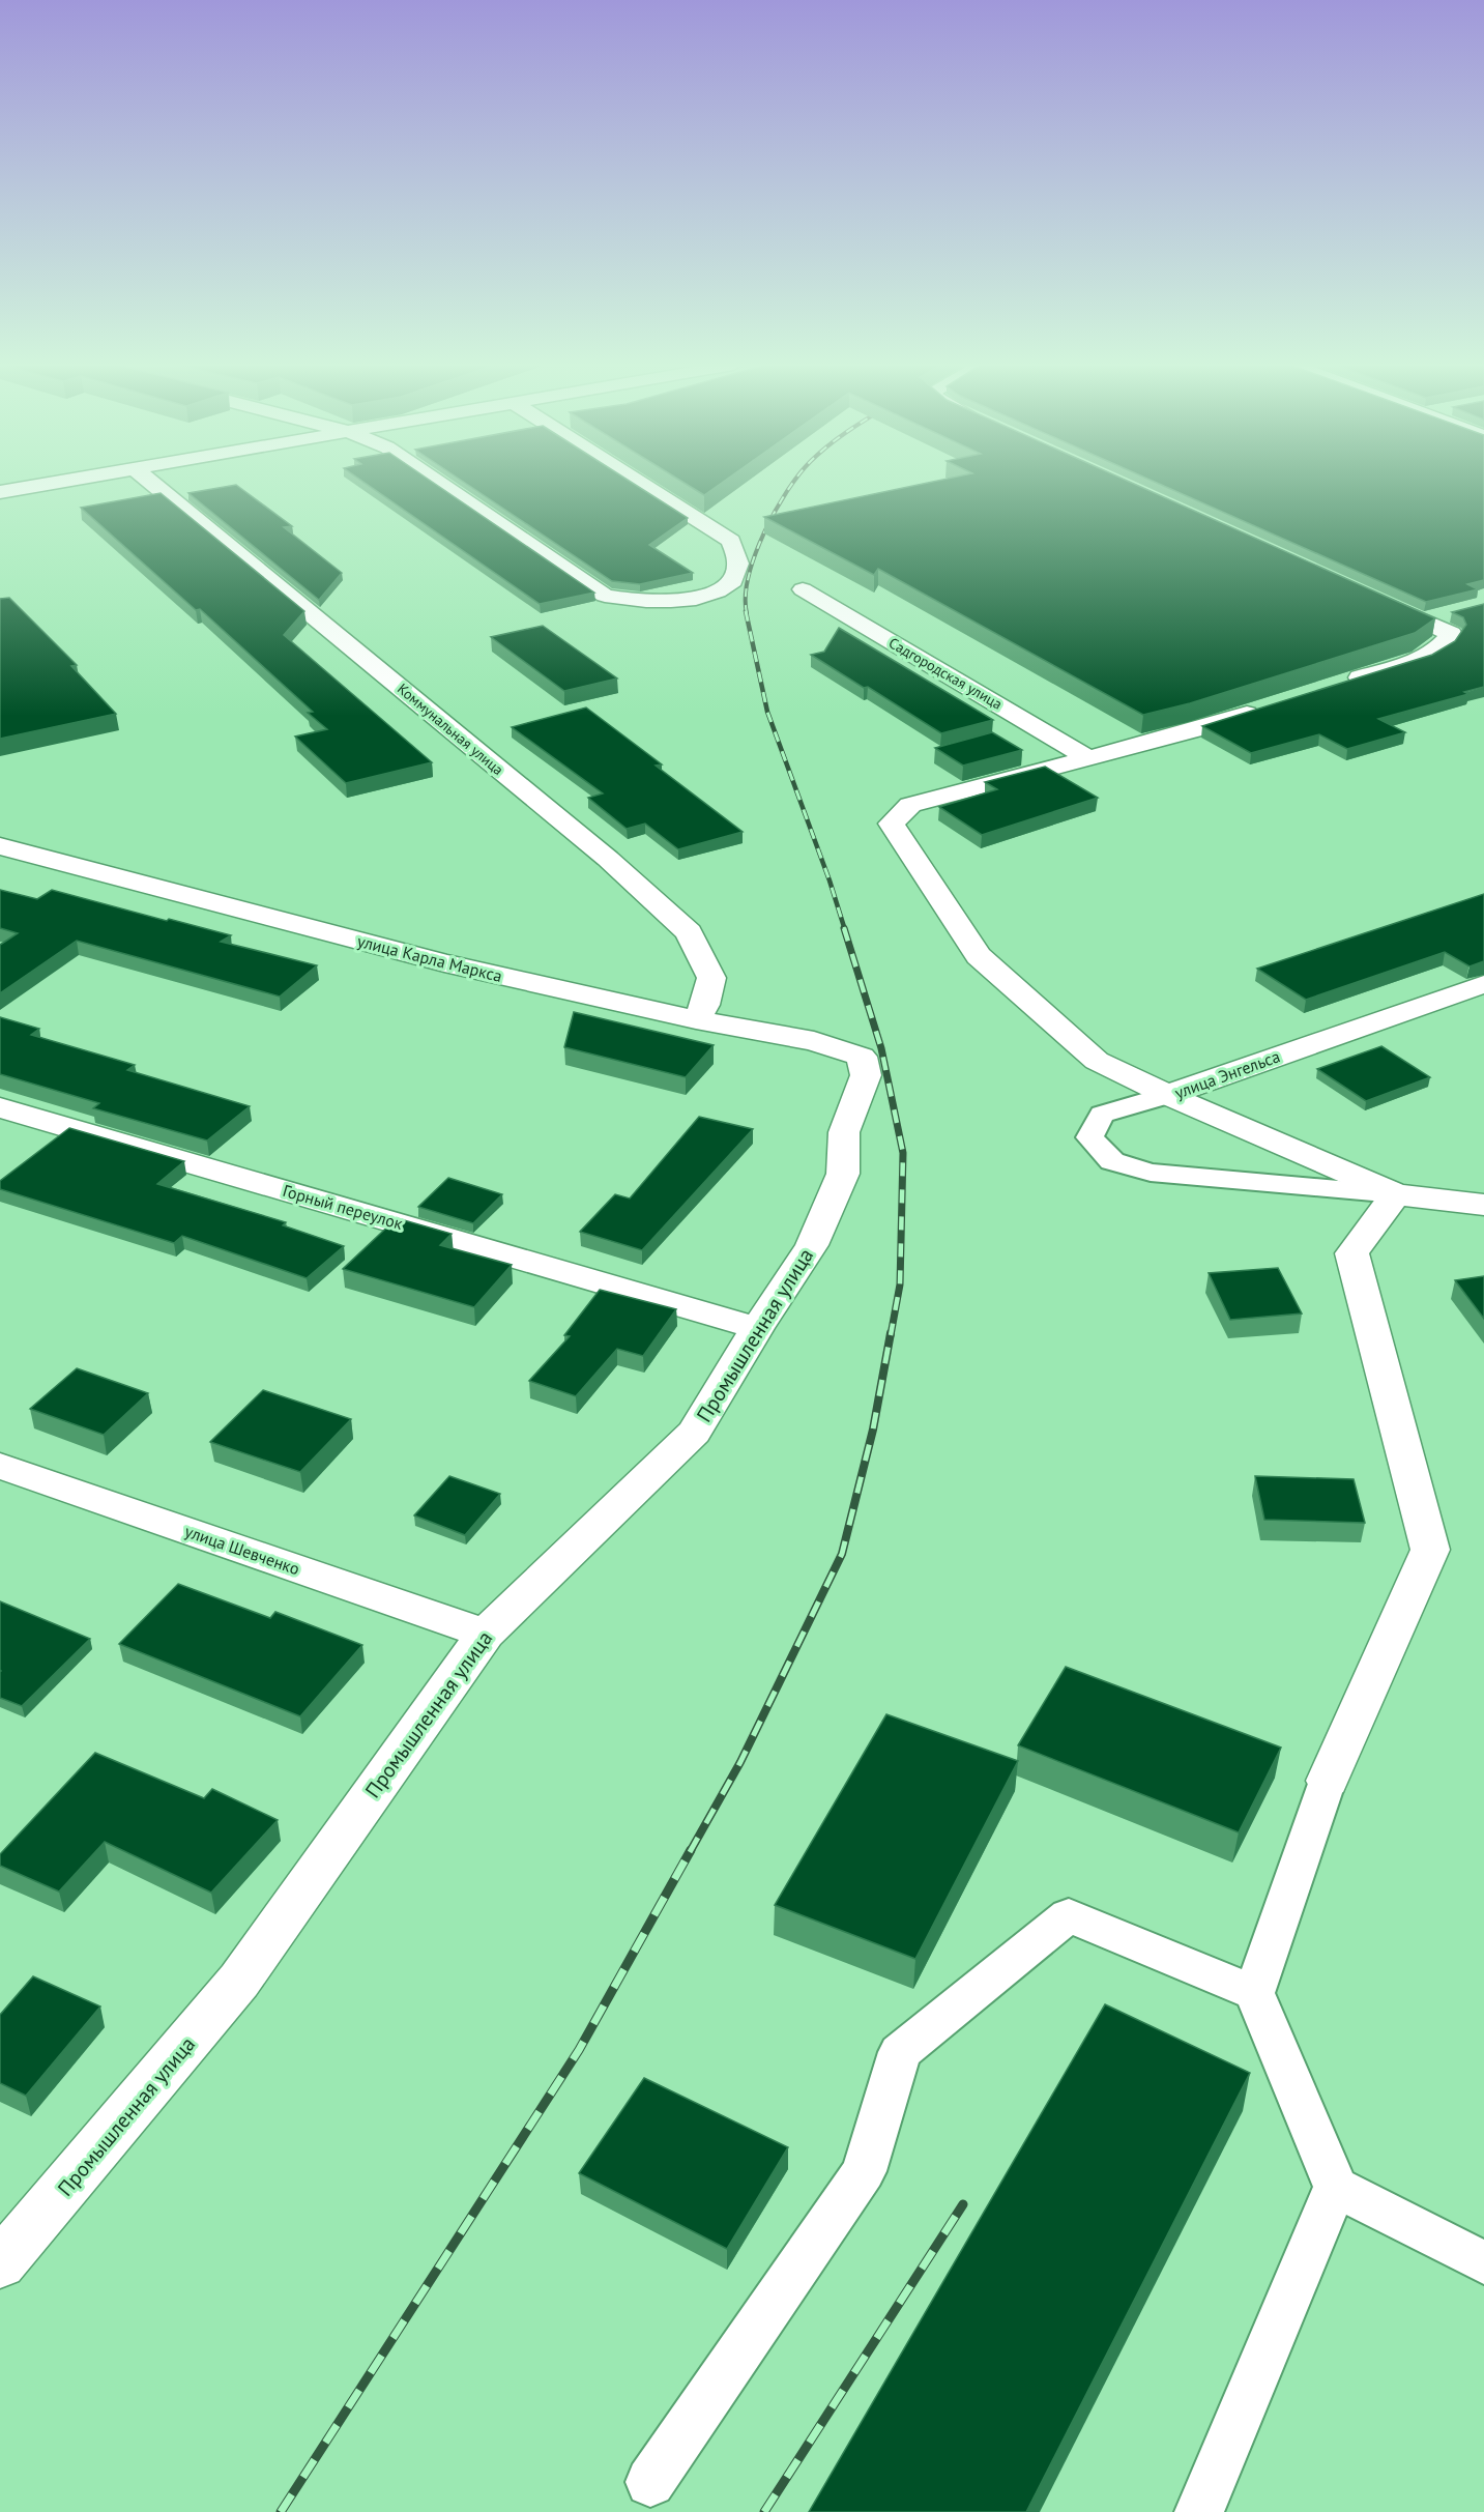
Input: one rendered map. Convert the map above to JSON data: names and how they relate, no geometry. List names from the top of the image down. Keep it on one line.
{"streets":{"street":["Садгородская улица","Коммунальная улица","улица Карла Маркса","улица Энгельса","Горный переулок","Промышленная улица","улица Шевченко"]},"crossings":[["Коммунальная улица","улица Карла Маркса"],["улица Карла Маркса","Промышленная улица"],["Горный переулок","Промышленная улица"],["Промышленная улица","улица Шевченко"]]}
